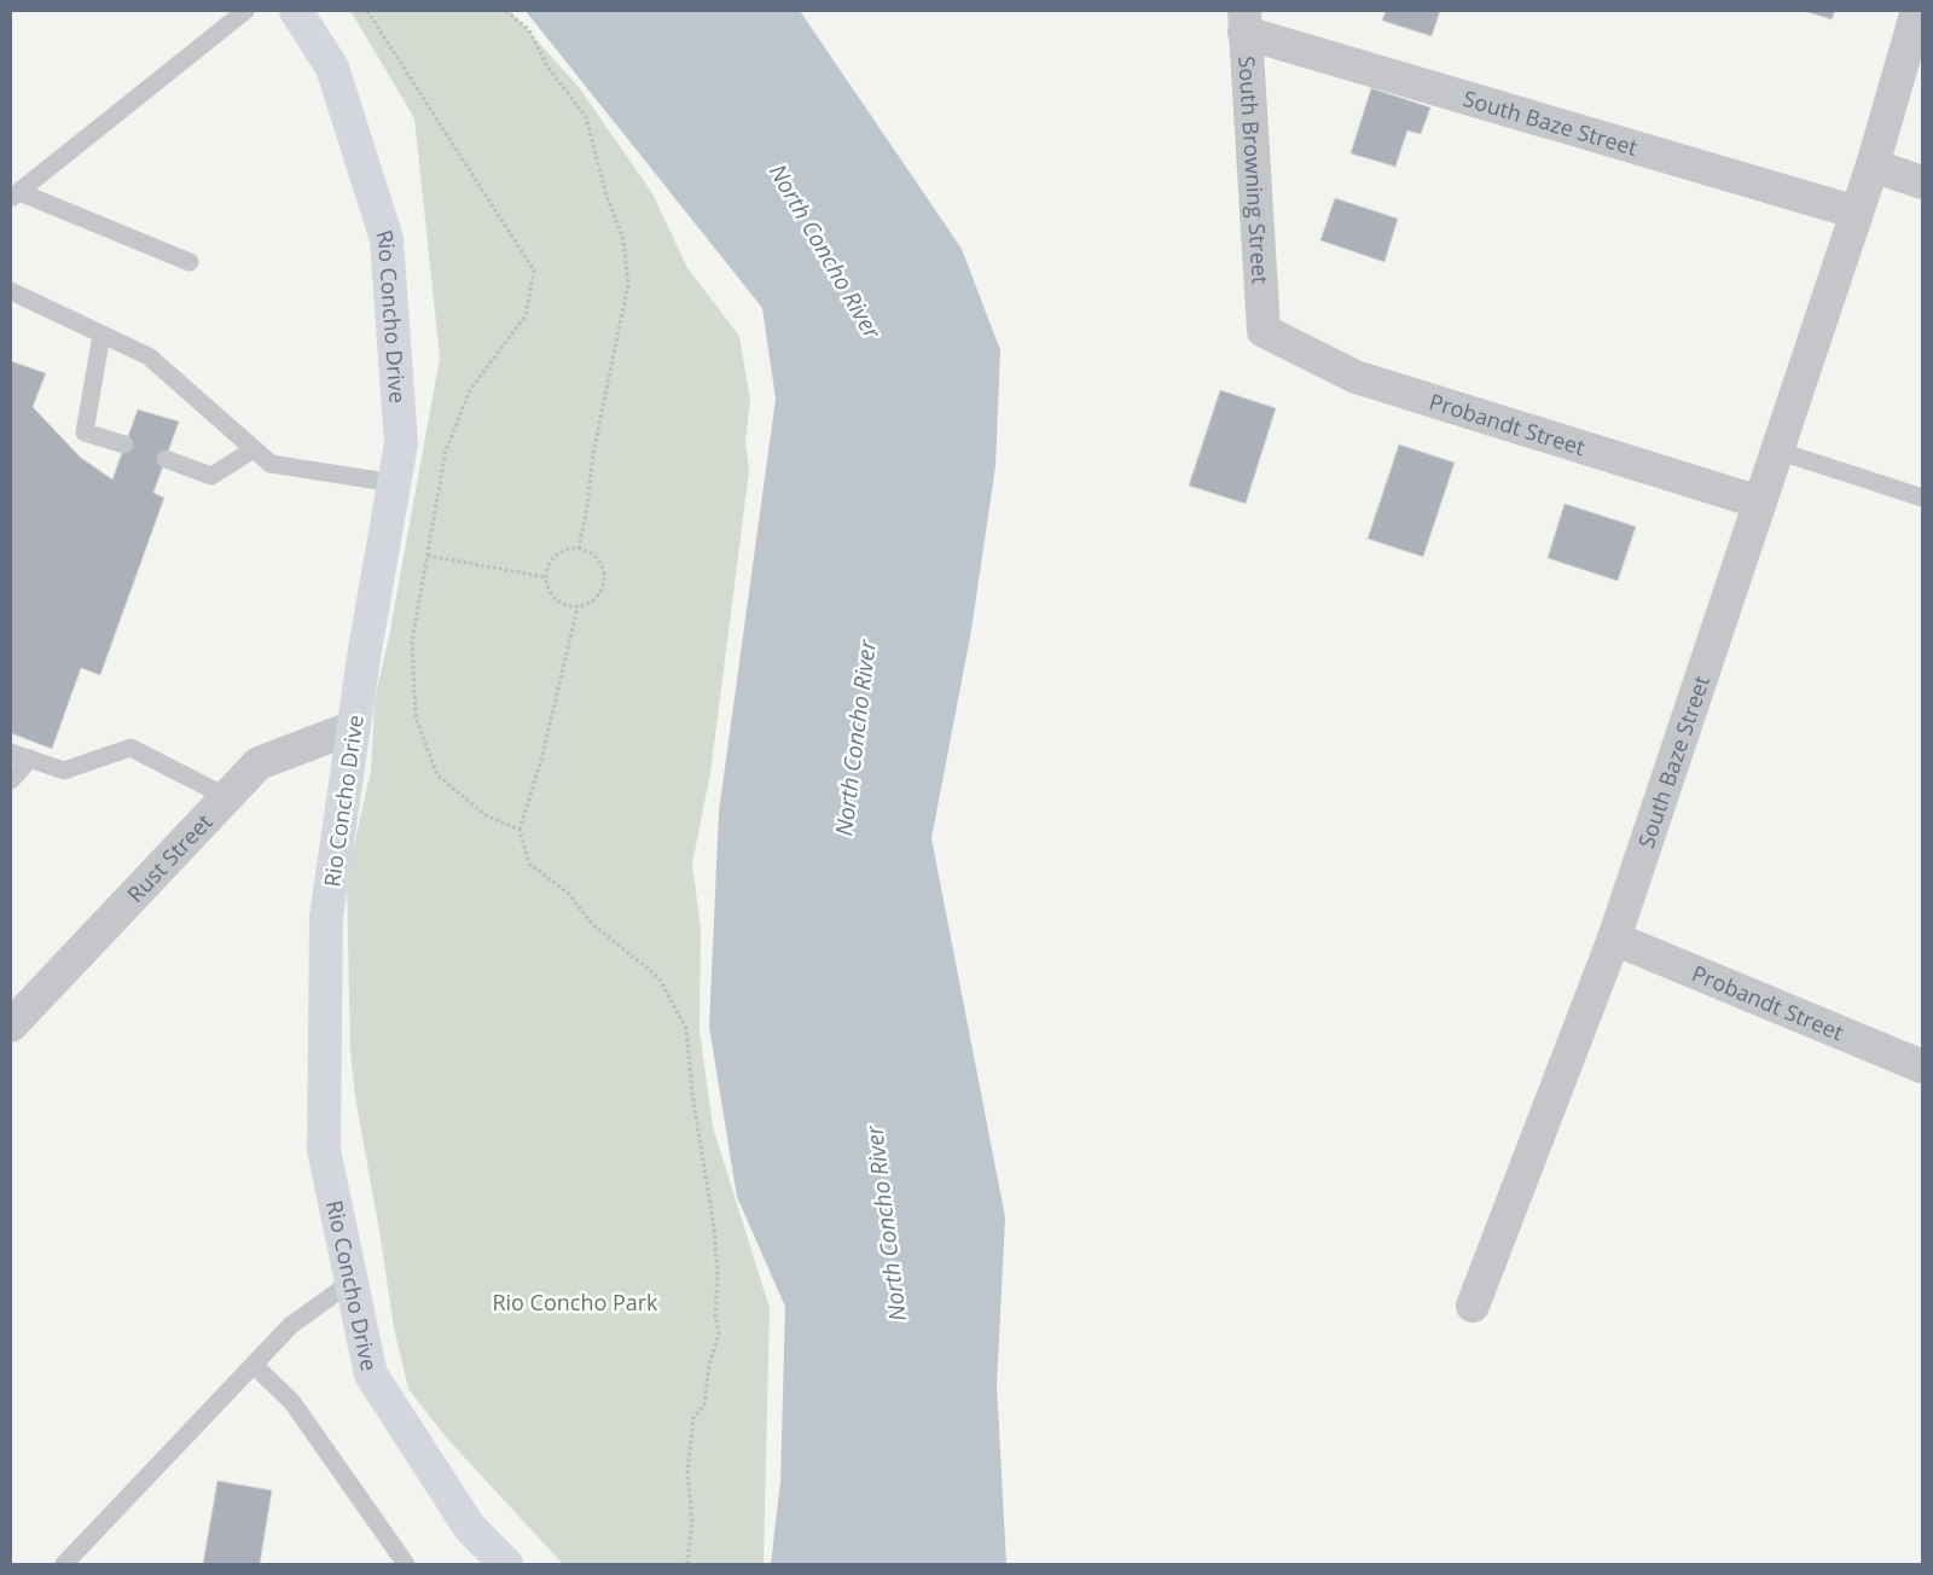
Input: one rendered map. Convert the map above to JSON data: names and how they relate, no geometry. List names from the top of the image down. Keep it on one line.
{"streets":{"street":["South Baze Street","South Browning Street","Rio Concho Drive","Probandt Street","Rust Street"]},"crossings":[["South Baze Street","South Browning Street"],["South Baze Street","Probandt Street"],["South Browning Street","Probandt Street"],["Rio Concho Drive","Rust Street"]],"water":["North Concho River"],"parks":["Rio Concho Park"]}
